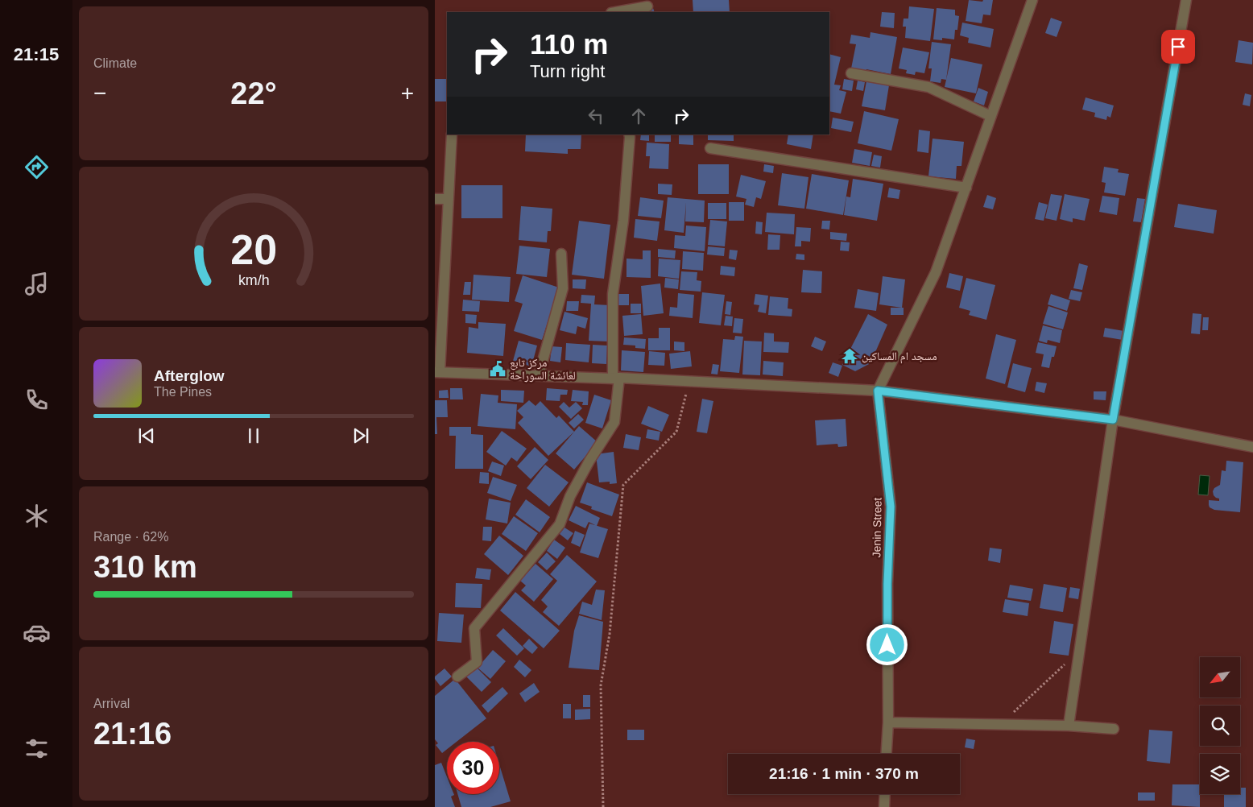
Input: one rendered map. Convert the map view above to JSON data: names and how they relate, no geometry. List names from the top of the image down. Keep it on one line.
{"streets":{"street":["Jenin Street"]},"places":{"temple":["مسجد ام المساكين"],"public building":["مركز تابع لعائشة السوراحة"]},"north":"bottom left","page":{"tabs":"21:15","tile":["Climate",["Range · 62%","310 km"],["Arrival","21:16"]],"turn":["110 m","Turn right"],"heat":["−","22°","+"],"song":["Afterglow","The Pines"],"limit":"30","trip":"21:16 · 1 min · 370 m","gauge":["20","km/h"]}}
